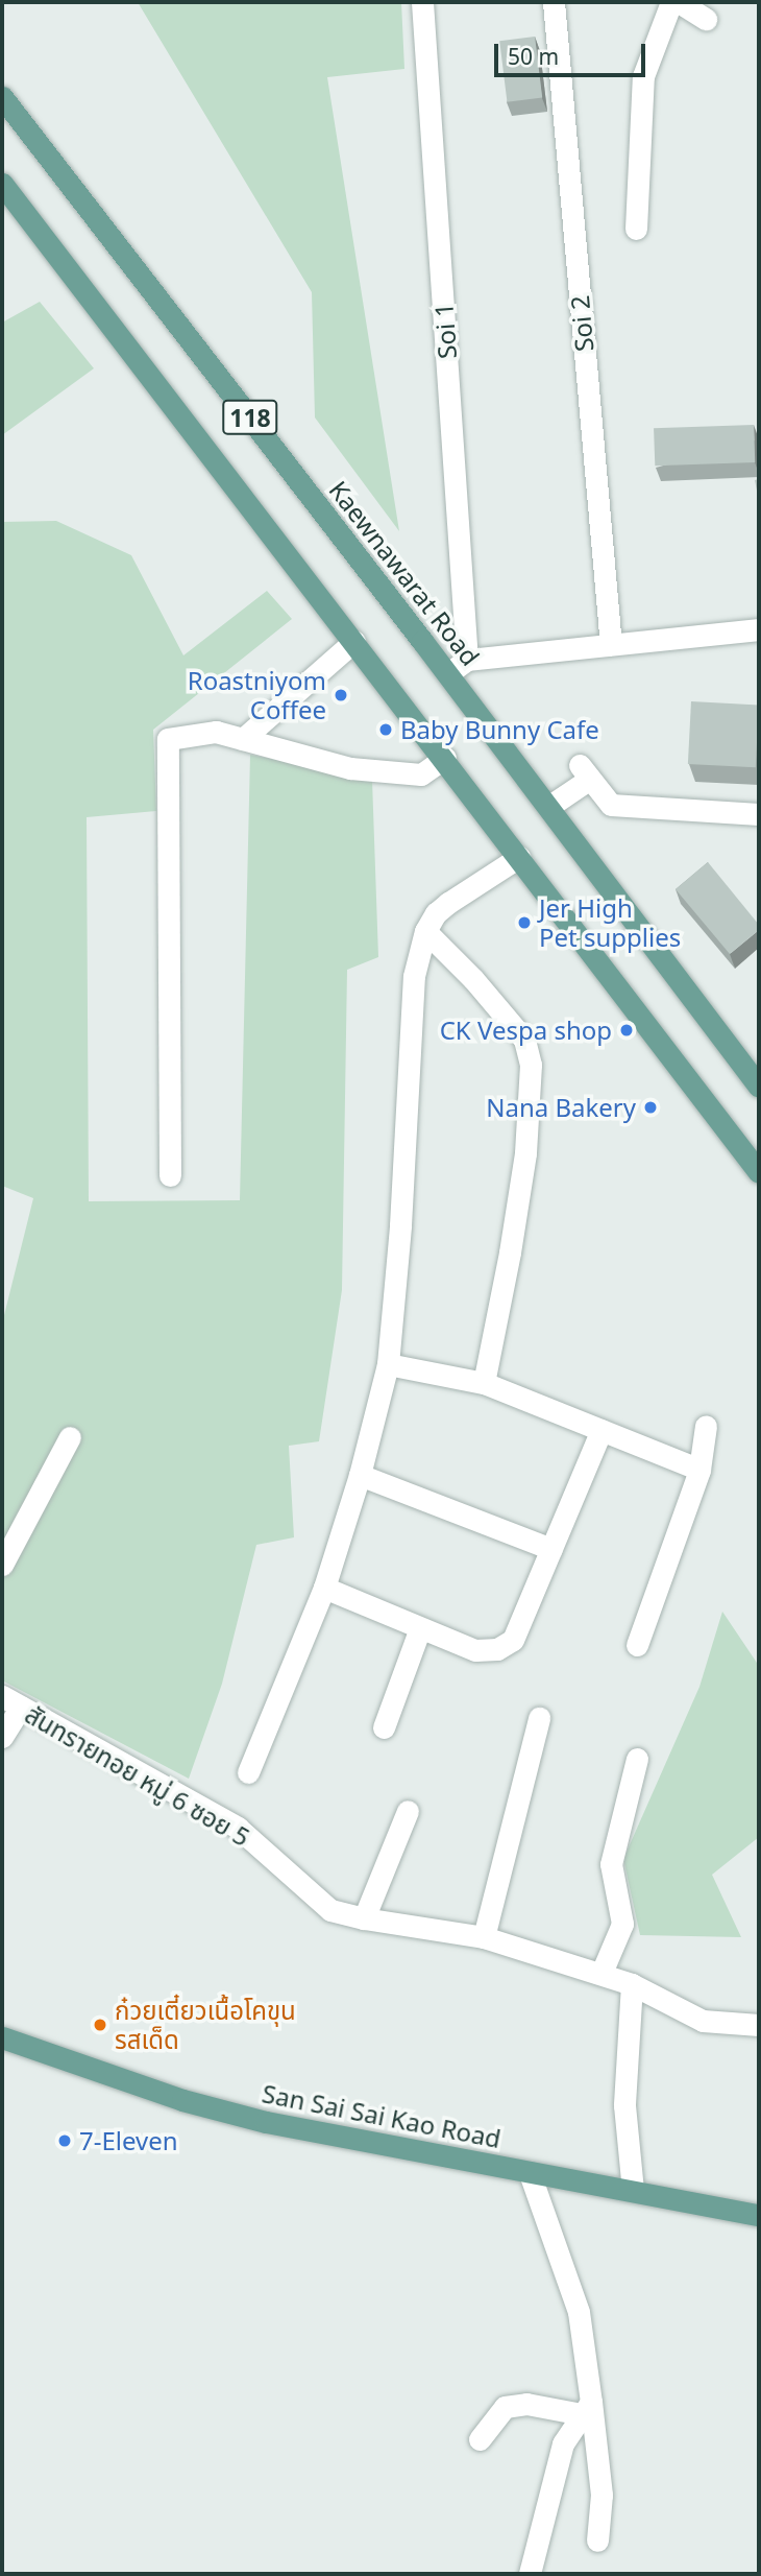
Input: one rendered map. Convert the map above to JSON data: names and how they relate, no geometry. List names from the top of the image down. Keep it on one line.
{"streets":{"main road":["118","Kaewnawarat Road","San Sai Sai Kao Road"],"street":["Soi 2","Soi 1","สันทรายทอย หมู่ 6 ซอย 5"]},"places":["Roastniyom Coffee","Baby Bunny Cafe","Jer High Pet supplies","CK Vespa shop","Nana Bakery","ก๋วยเตี๋ยวเนื้อโคขุน รสเด็ด","7-Eleven"],"scale_bar":"50 m"}
